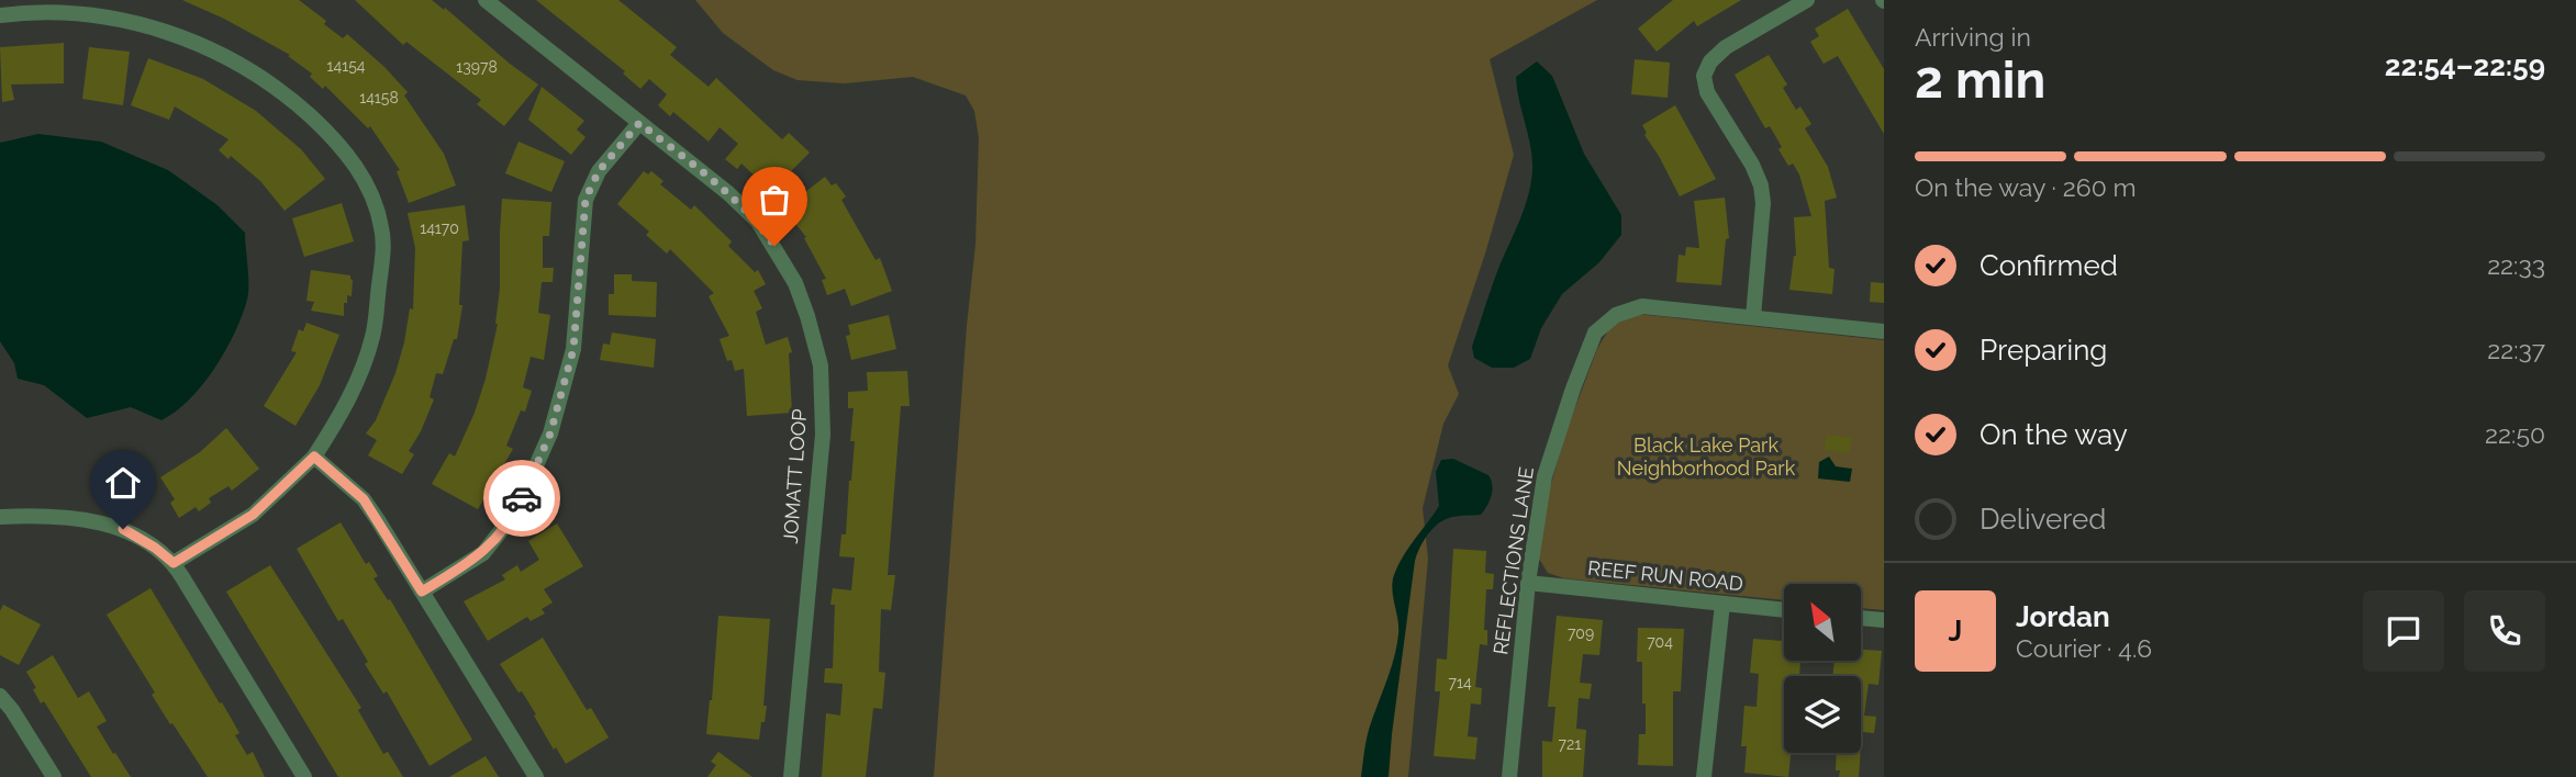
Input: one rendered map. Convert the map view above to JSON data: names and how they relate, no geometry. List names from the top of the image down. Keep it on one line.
{"streets":{"street":["JOMATT LOOP","REFLECTIONS LANE","REEF RUN ROAD"]},"crossings":[["REFLECTIONS LANE","REEF RUN ROAD"]],"parks":["Black Lake Park Neighborhood Park"],"house_numbers":["14154","13978","14158","14170","709","704","714","721"],"north":"top left","page":{"heading":["2 min","Arriving in","22:54–22:59"],"panel":["Jordan","Courier · 4.6"],"bar":"On the way · 260 m","list":[["Confirmed","22:33"],["Preparing","22:37"],["On the way","22:50"],"Delivered"],"round":"J"}}
